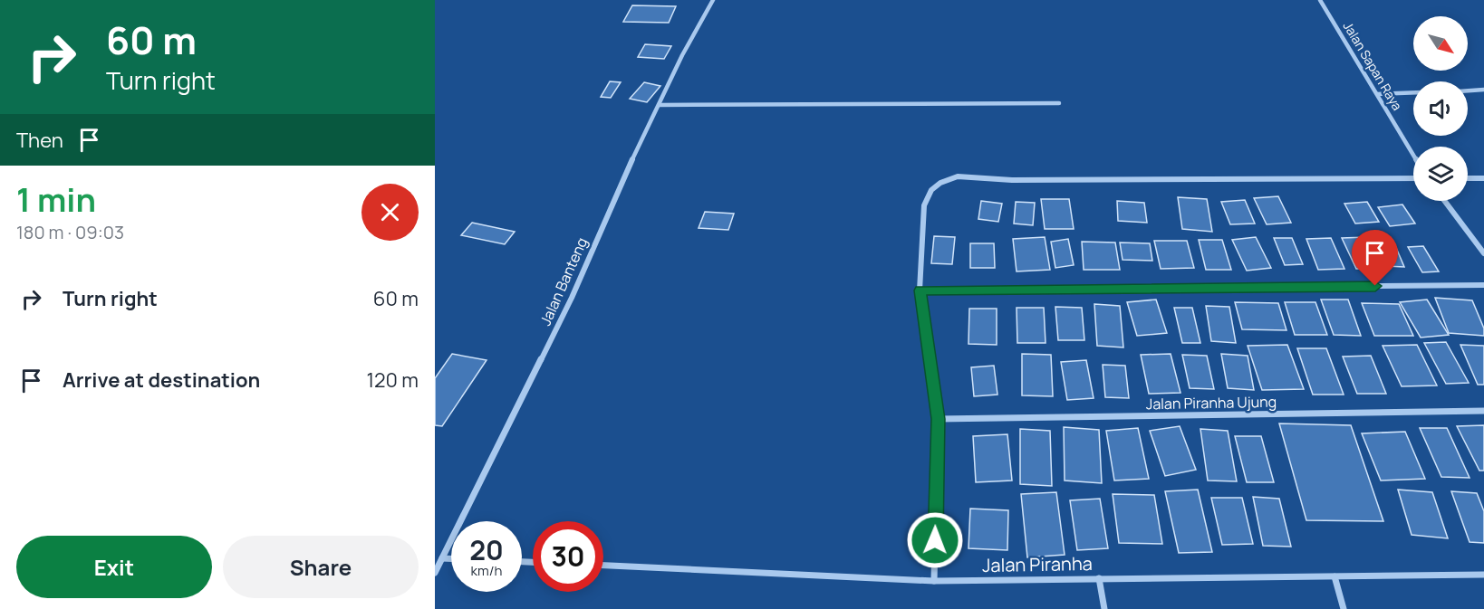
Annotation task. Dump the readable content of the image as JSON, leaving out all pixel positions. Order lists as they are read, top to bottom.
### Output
{
  "streets": {
    "street": [
      "Jalan Sapan Raya",
      "Jalan Banteng",
      "Jalan Piranha Ujung",
      "Jalan Piranha"
    ]
  },
  "north": "bottom right",
  "page": {
    "turn": ["60 m", "Turn right"],
    "then": "Then",
    "heading": ["1 min", "180 m · 09:03"],
    "list": [
      {
        "name": "Turn right",
        "value": "60 m"
      },
      {
        "name": "Arrive at destination",
        "value": "120 m"
      }
    ],
    "speed": "20 km/h",
    "limit": "30",
    "buttons": ["Exit", "Share"]
  }
}
